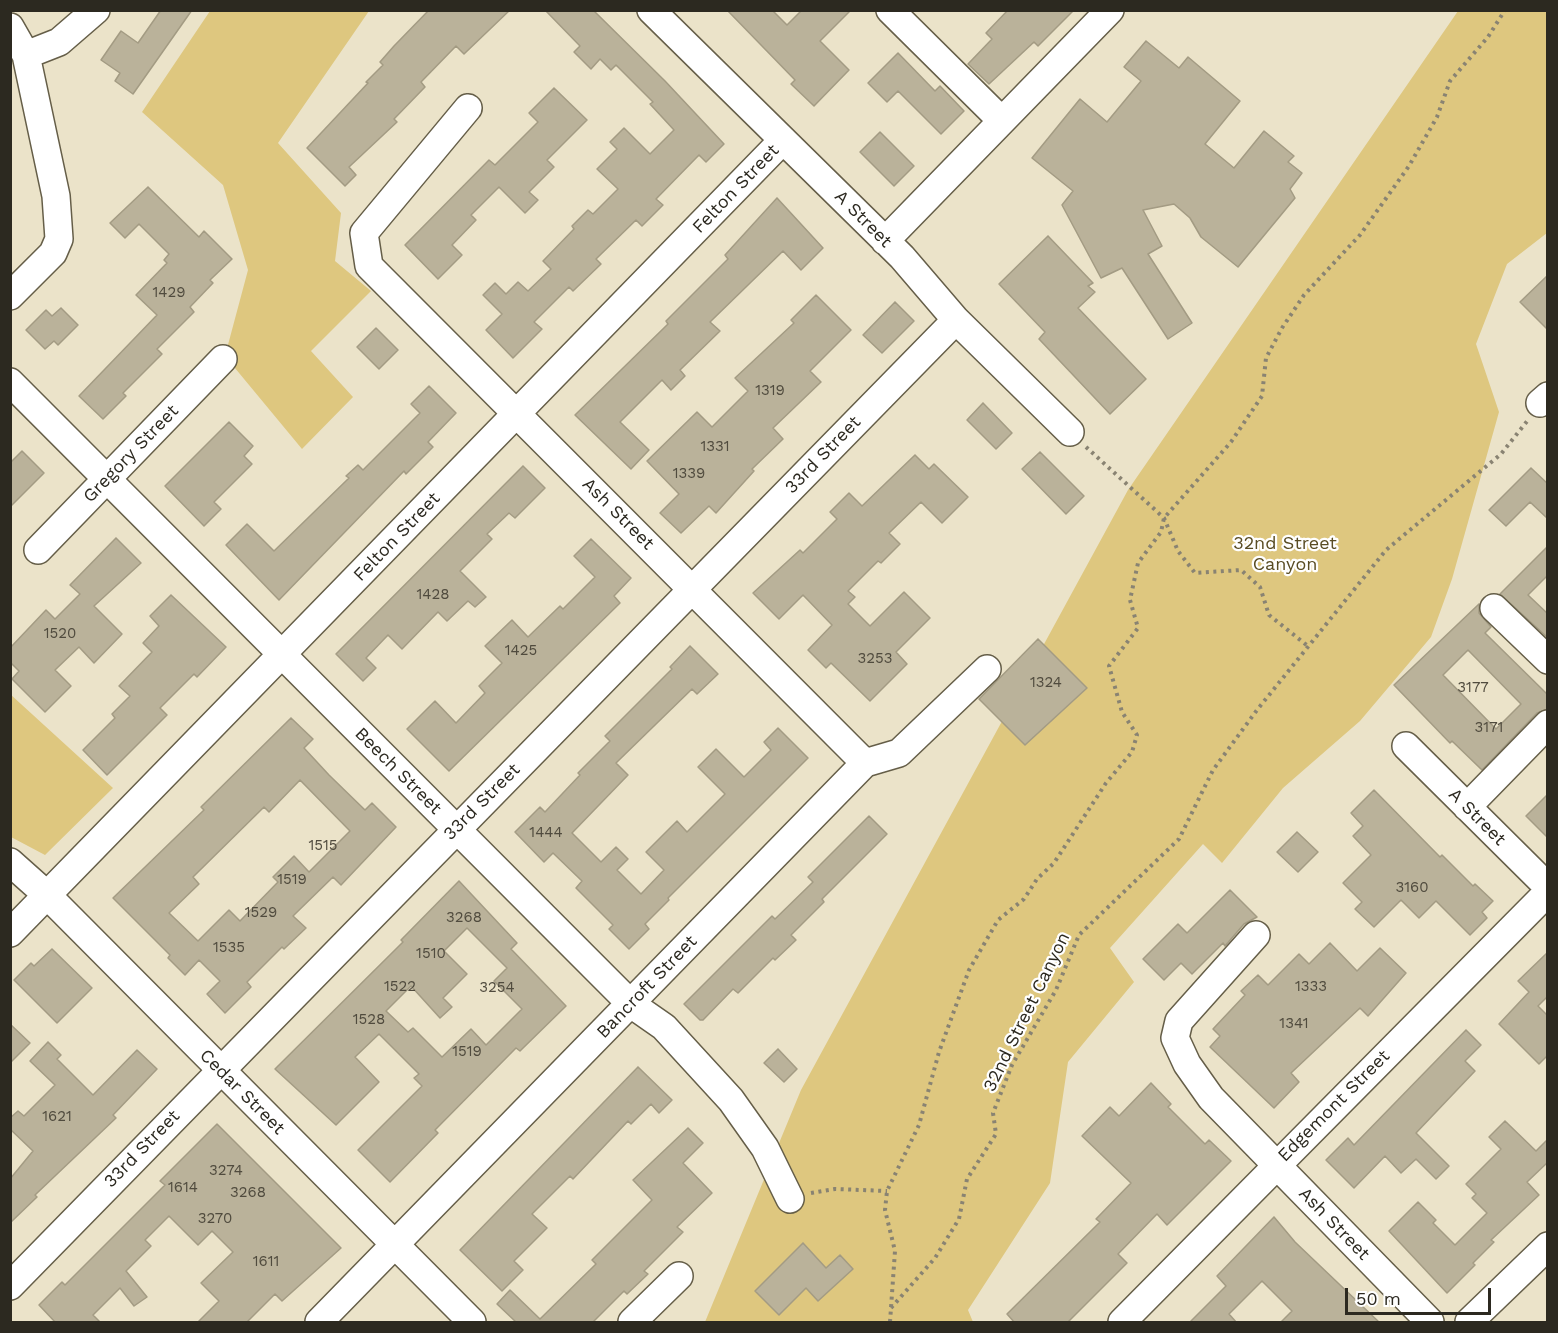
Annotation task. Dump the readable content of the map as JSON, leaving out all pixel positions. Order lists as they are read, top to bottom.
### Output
{
  "streets": {
    "street": [
      "Felton Street",
      "A Street",
      "Gregory Street",
      "33rd Street",
      "Ash Street",
      "Beech Street",
      "Bancroft Street",
      "Cedar Street",
      "Edgemont Street"
    ],
    "path": ["32nd Street Canyon"]
  },
  "crossings": [
    ["Felton Street", "A Street"],
    ["Felton Street", "Ash Street"],
    ["Felton Street", "Beech Street"],
    ["Felton Street", "Cedar Street"],
    ["A Street", "33rd Street"],
    ["Gregory Street", "Beech Street"],
    ["33rd Street", "Ash Street"],
    ["33rd Street", "Beech Street"],
    ["33rd Street", "Cedar Street"],
    ["Ash Street", "Bancroft Street"],
    ["Ash Street", "Edgemont Street"],
    ["Beech Street", "Bancroft Street"],
    ["Bancroft Street", "Cedar Street"]
  ],
  "parks": ["32nd Street Canyon"],
  "house_numbers": [
    "1429",
    "1319",
    "1331",
    "1339",
    "1428",
    "1520",
    "1425",
    "3253",
    "1324",
    "3177",
    "3171",
    "1444",
    "1515",
    "1519",
    "3160",
    "1529",
    "3268",
    "1535",
    "1510",
    "1522",
    "1333",
    "3254",
    "1528",
    "1341",
    "1519",
    "1621",
    "3274",
    "1614",
    "3268",
    "3270",
    "1611"
  ],
  "scale_bar": "50 m"
}
